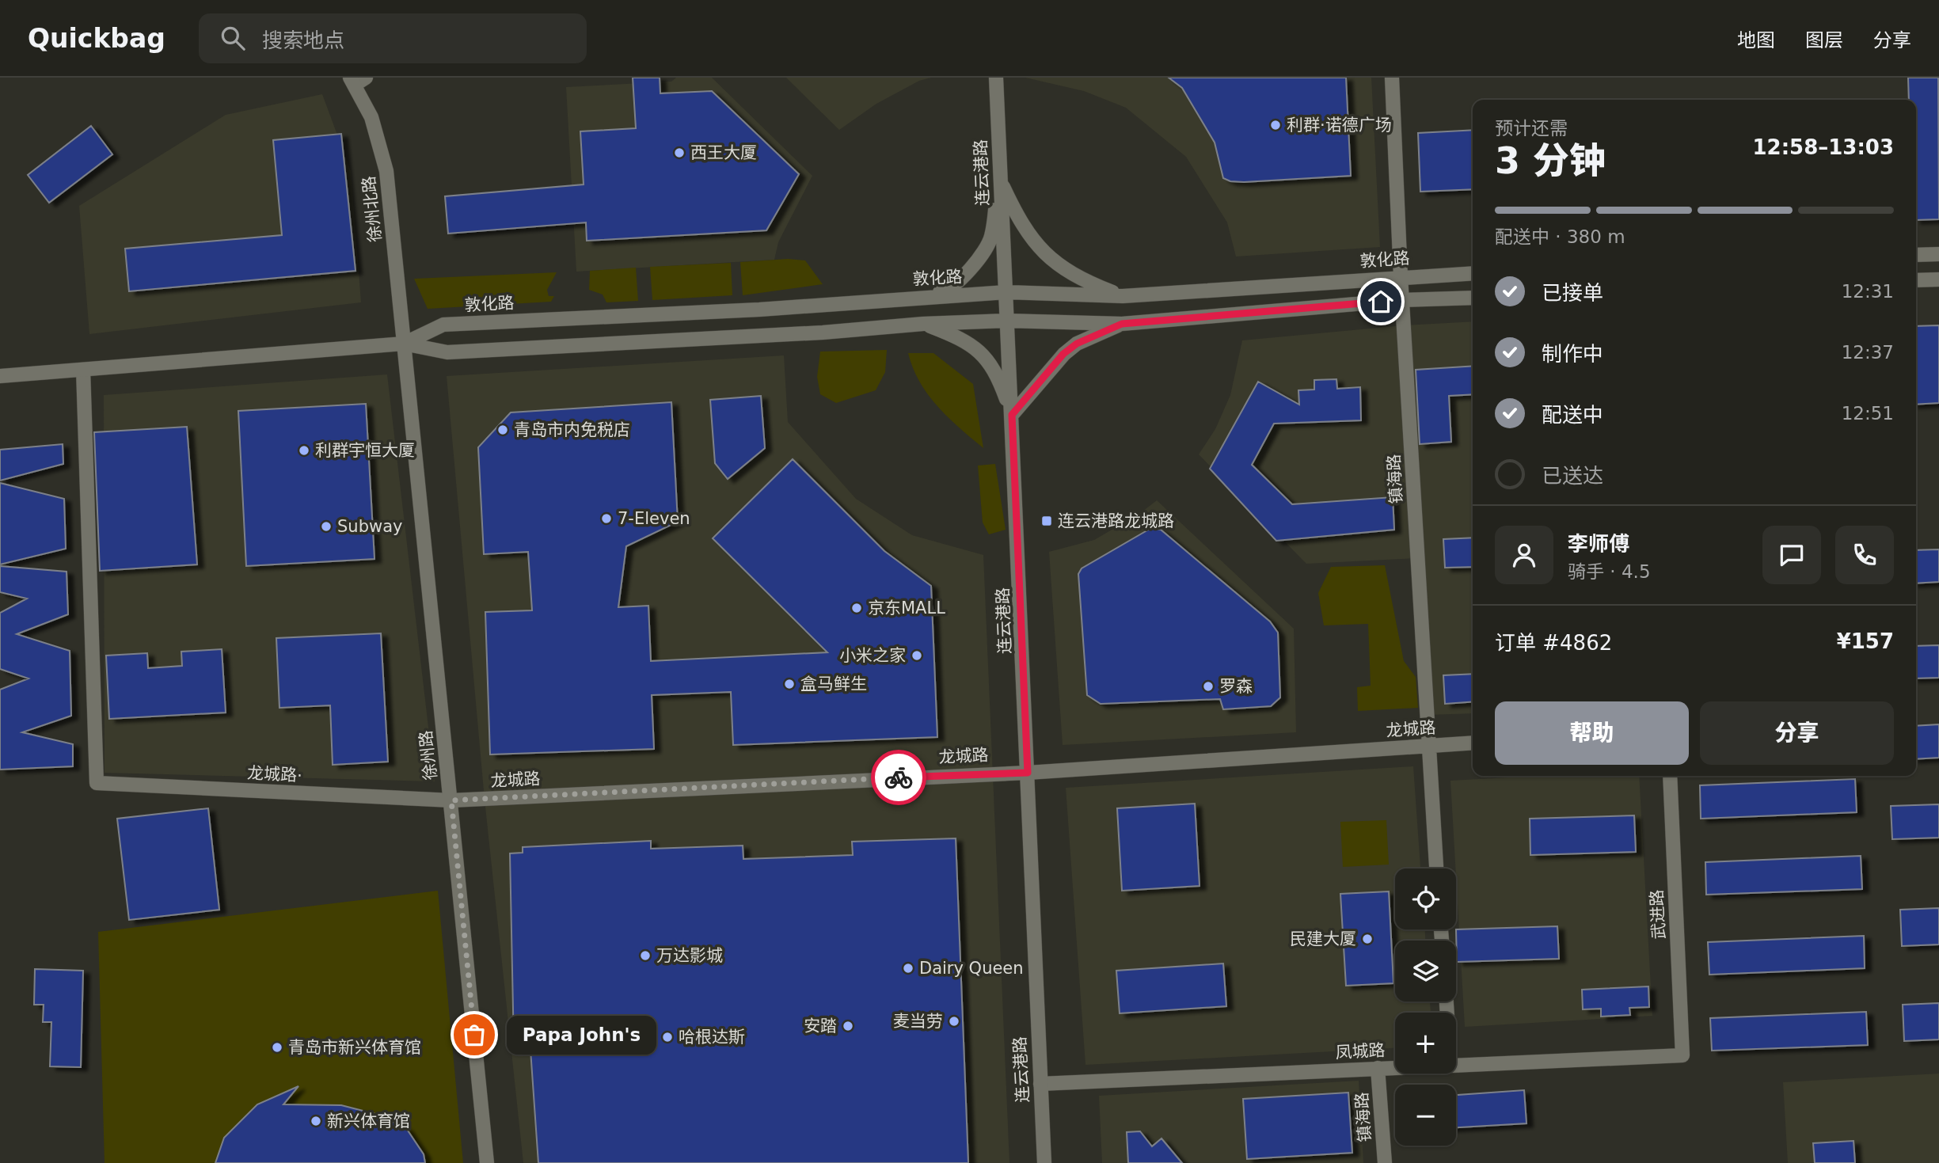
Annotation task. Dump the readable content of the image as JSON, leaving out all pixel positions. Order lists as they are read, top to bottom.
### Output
{
  "streets": {
    "street": [
      "连云港路",
      "徐州北路",
      "敦化路",
      "镇海路",
      "龙城路",
      "徐州路",
      "龙城路·",
      "武进路",
      "凤城路"
    ]
  },
  "crossings": [
    ["连云港路", "敦化路"],
    ["连云港路", "龙城路"],
    ["连云港路", "凤城路"],
    ["徐州北路", "敦化路"],
    ["徐州北路", "徐州路"],
    ["敦化路", "镇海路"],
    ["敦化路", "徐州路"],
    ["敦化路", "龙城路·"],
    ["镇海路", "龙城路"],
    ["镇海路", "凤城路"],
    ["龙城路", "徐州路"],
    ["龙城路", "龙城路·"],
    ["徐州路", "龙城路·"],
    ["武进路", "凤城路"]
  ],
  "places": {
    "other": [
      "利群·诺德广场",
      "西王大厦",
      "青岛市内免税店",
      "利群宇恒大厦",
      "7-Eleven",
      "Subway",
      "京东MALL",
      "小米之家",
      "盒马鲜生",
      "罗森",
      "民建大厦",
      "万达影城",
      "Dairy Queen",
      "麦当劳",
      "安踏",
      "Papa John's",
      "哈根达斯",
      "青岛市新兴体育馆",
      "新兴体育馆"
    ],
    "transit": ["连云港路龙城路"]
  },
  "page": {
    "header": "Quickbag",
    "search": "搜索地点",
    "nav": ["地图", "图层", "分享"],
    "heading": ["3 分钟", "预计还需", "12:58–13:03"],
    "panel": [
      "李师傅",
      "骑手 · 4.5",
      "订单 #4862",
      "¥157"
    ],
    "bar": "配送中 · 380 m",
    "list": [
      ["已接单", "12:31"],
      ["制作中", "12:37"],
      ["配送中", "12:51"],
      "已送达"
    ],
    "buttons": ["帮助", "分享"],
    "map_buttons": ["+", "−"],
    "bubble": "Papa John's"
  }
}
